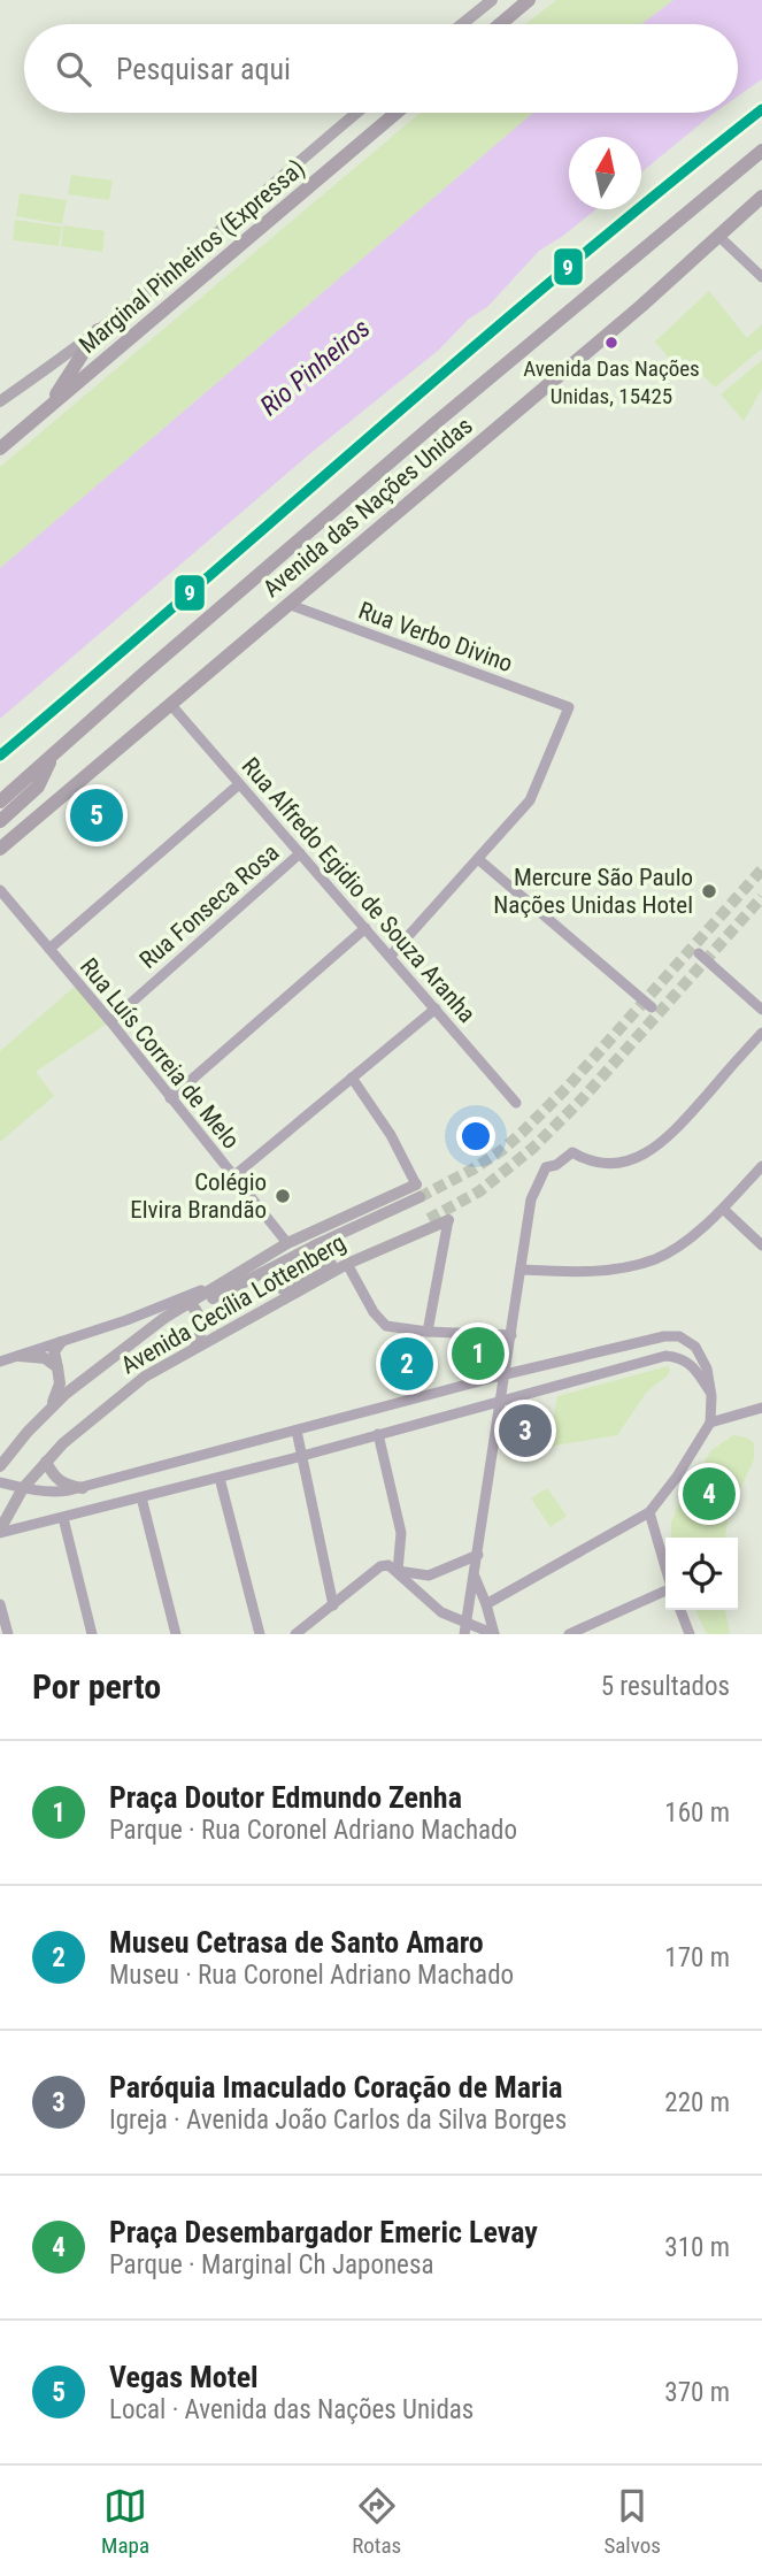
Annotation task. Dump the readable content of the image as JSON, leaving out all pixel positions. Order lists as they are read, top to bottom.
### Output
{
  "streets": {
    "highway": ["Marginal Pinheiros (Expressa)", "Avenida das Nações Unidas"],
    "main road": ["Avenida Cecília Lottenberg"],
    "street": [
      "Rua Verbo Divino",
      "Rua Alfredo Egidio de Souza Aranha",
      "Rua Fonseca Rosa",
      "Rua Luís Correia de Melo"
    ]
  },
  "crossings": [
    ["Avenida das Nações Unidas", "Rua Verbo Divino"],
    ["Avenida das Nações Unidas", "Rua Alfredo Egidio de Souza Aranha"],
    ["Rua Alfredo Egidio de Souza Aranha", "Rua Fonseca Rosa"],
    ["Rua Fonseca Rosa", "Rua Luís Correia de Melo"],
    ["Rua Luís Correia de Melo", "Avenida Cecília Lottenberg"]
  ],
  "water": ["Rio Pinheiros"],
  "places": ["Avenida Das Nações Unidas, 15425", "Mercure São Paulo Nações Unidas Hotel", "Colégio Elvira Brandão"],
  "lines": ["transit line 9"],
  "north": "top",
  "page": {
    "search": "Pesquisar aqui",
    "pins": [
      "5",
      "1",
      "2",
      "3",
      "4"
    ],
    "heading": ["Por perto", "5 resultados"],
    "list": [
      {
        "mark": "1",
        "name": "Praça Doutor Edmundo Zenha",
        "note": "Parque · Rua Coronel Adriano Machado",
        "value": "160 m"
      },
      {
        "mark": "2",
        "name": "Museu Cetrasa de Santo Amaro",
        "note": "Museu · Rua Coronel Adriano Machado",
        "value": "170 m"
      },
      {
        "mark": "3",
        "name": "Paróquia Imaculado Coração de Maria",
        "note": "Igreja · Avenida João Carlos da Silva Borges",
        "value": "220 m"
      },
      {
        "mark": "4",
        "name": "Praça Desembargador Emeric Levay",
        "note": "Parque · Marginal Ch Japonesa",
        "value": "310 m"
      },
      {
        "mark": "5",
        "name": "Vegas Motel",
        "note": "Local · Avenida das Nações Unidas",
        "value": "370 m"
      }
    ],
    "nav": ["Mapa", "Rotas", "Salvos"]
  }
}
